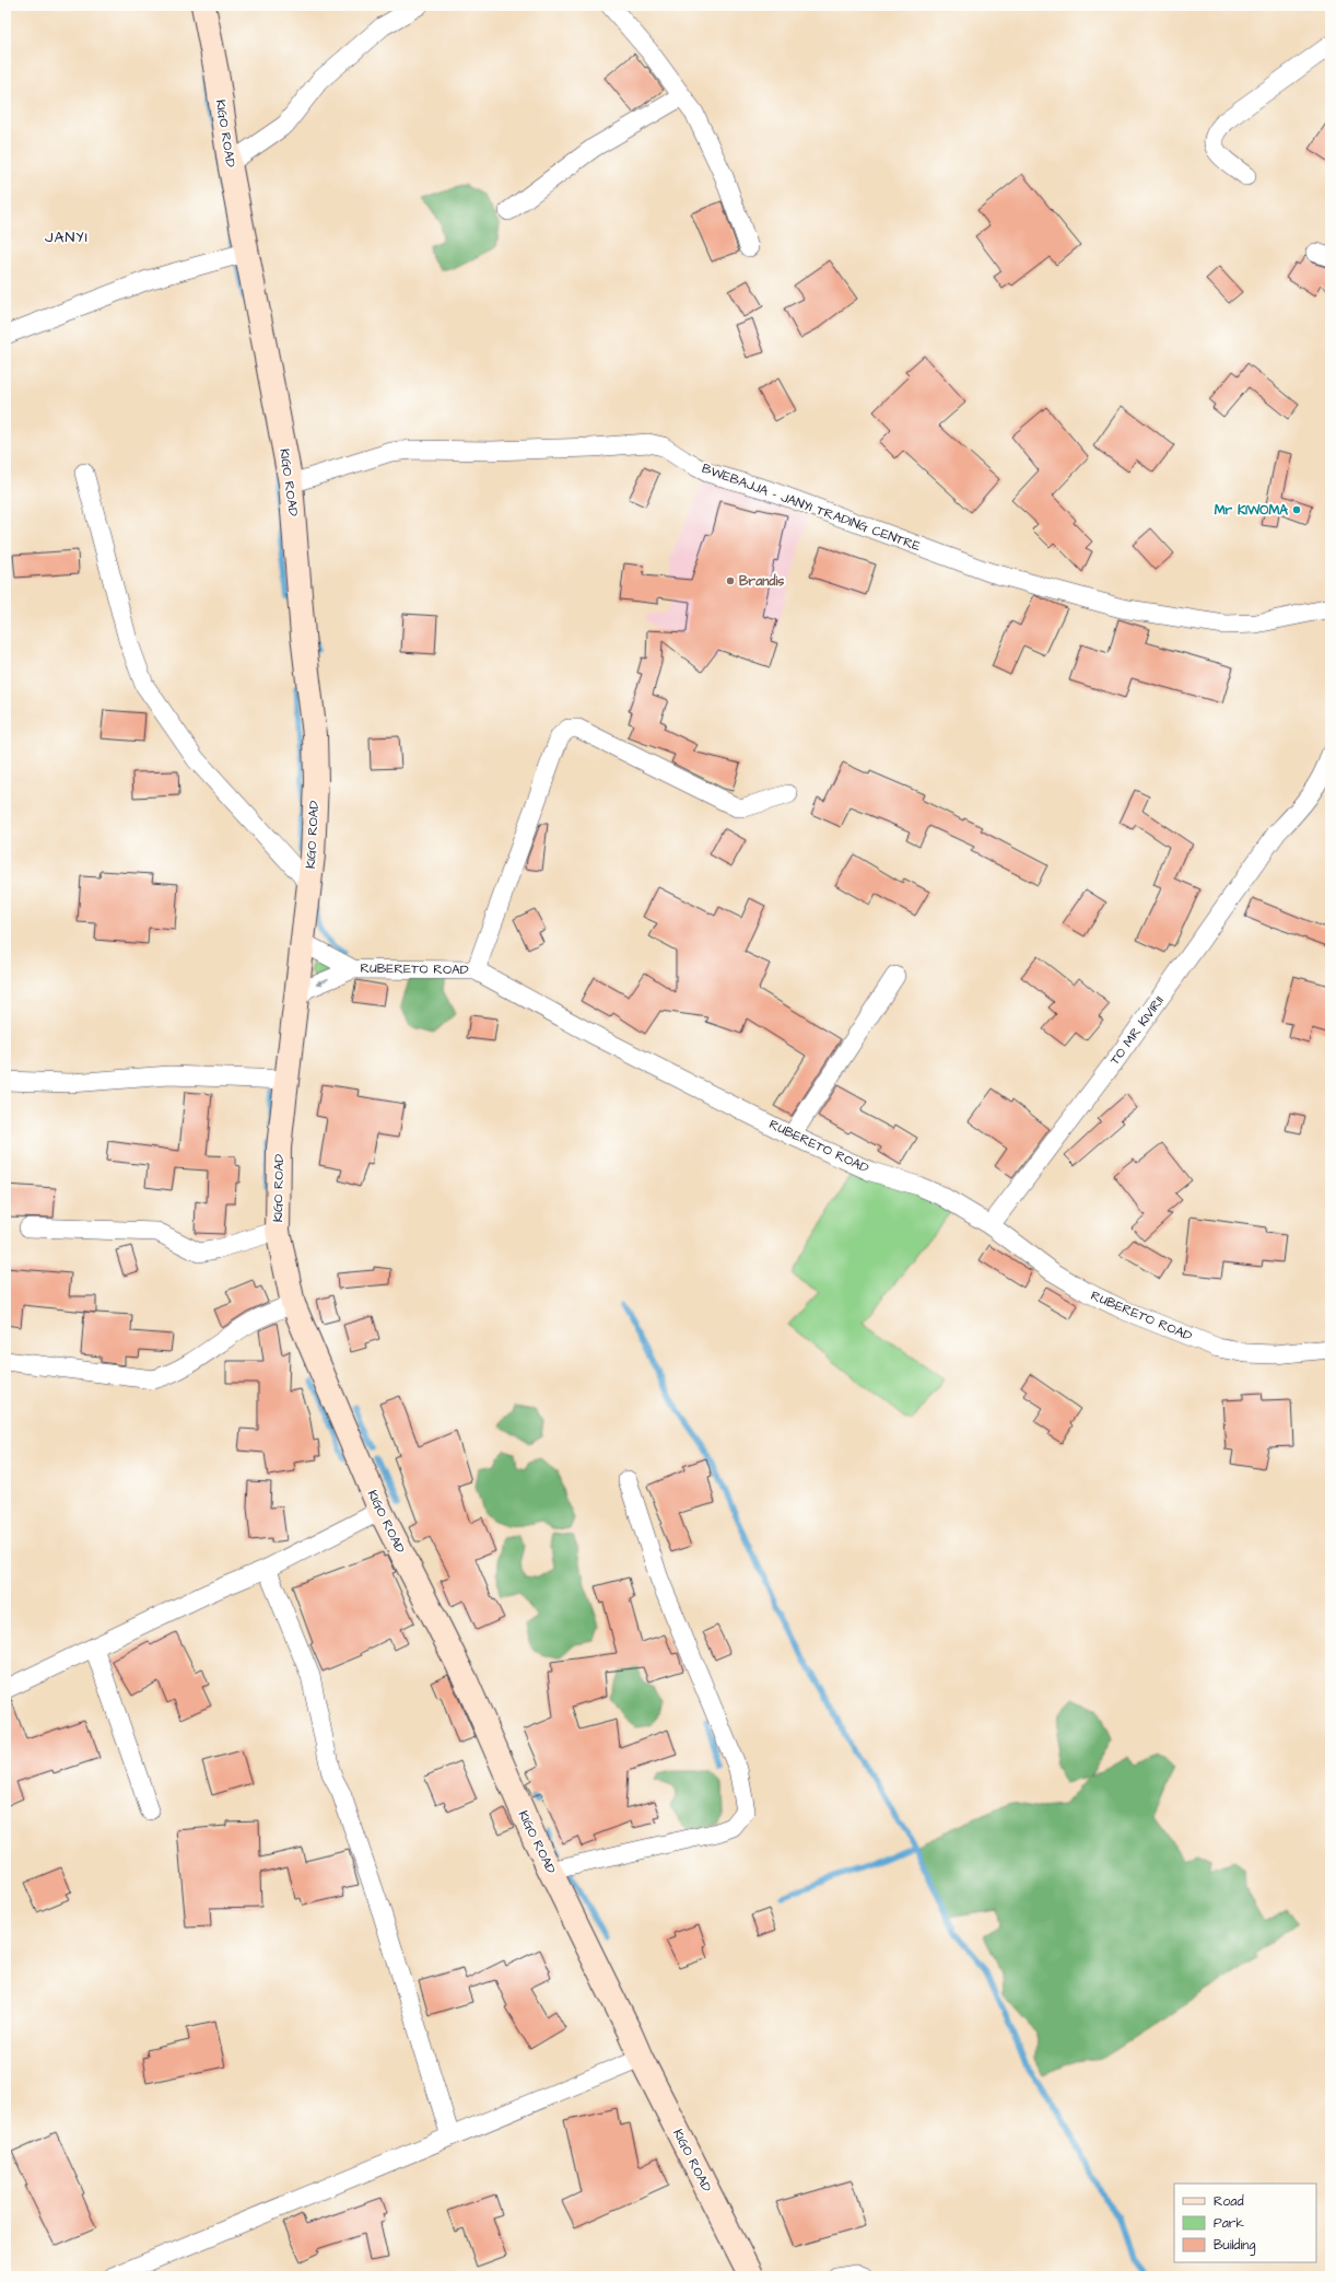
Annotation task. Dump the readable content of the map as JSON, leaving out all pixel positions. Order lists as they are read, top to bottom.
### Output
{
  "streets": {
    "street": [
      "KIGO ROAD",
      "BWEBAJJA - JANYI TRADING CENTRE",
      "RUBERETO ROAD",
      "TO MR KIVIRII"
    ]
  },
  "crossings": [
    ["KIGO ROAD", "BWEBAJJA - JANYI TRADING CENTRE"],
    ["KIGO ROAD", "RUBERETO ROAD"],
    ["RUBERETO ROAD", "TO MR KIVIRII"]
  ],
  "districts": ["JANYI"],
  "places": ["Mr KIWOMA", "Brandis"],
  "legend": ["Road", "Park", "Building"]
}
